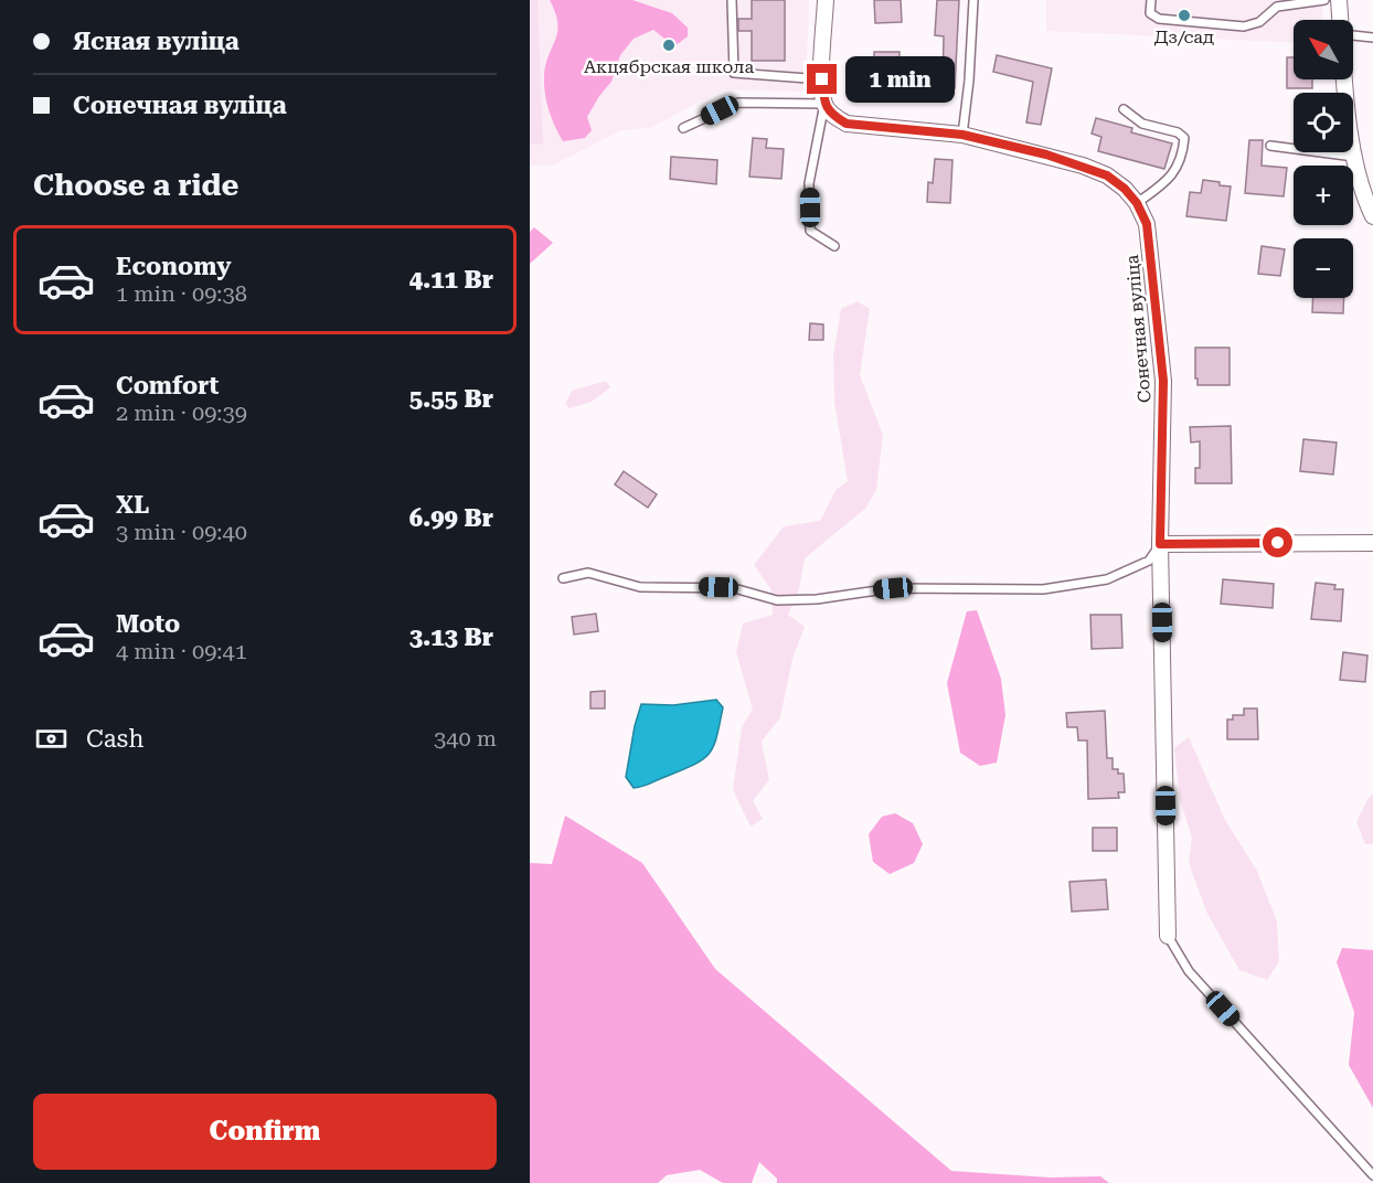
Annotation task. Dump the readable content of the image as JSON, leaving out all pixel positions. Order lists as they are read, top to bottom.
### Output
{
  "streets": {
    "street": ["Сонечная вуліца"]
  },
  "places": ["Дз/сад", "Акцябрская школа"],
  "north": "top left",
  "page": {
    "banner": ["Ясная вуліца", "Сонечная вуліца"],
    "map_buttons": ["+", "−"],
    "bubble": "1 min",
    "heading": "Choose a ride",
    "list": [
      {
        "name": "Economy",
        "note": "1 min · 09:38",
        "value": "4.11 Br"
      },
      {
        "name": "Comfort",
        "note": "2 min · 09:39",
        "value": "5.55 Br"
      },
      {
        "name": "XL",
        "note": "3 min · 09:40",
        "value": "6.99 Br"
      },
      {
        "name": "Moto",
        "note": "4 min · 09:41",
        "value": "3.13 Br"
      }
    ],
    "pay": ["Cash", "340 m"],
    "buttons": "Confirm"
  }
}
